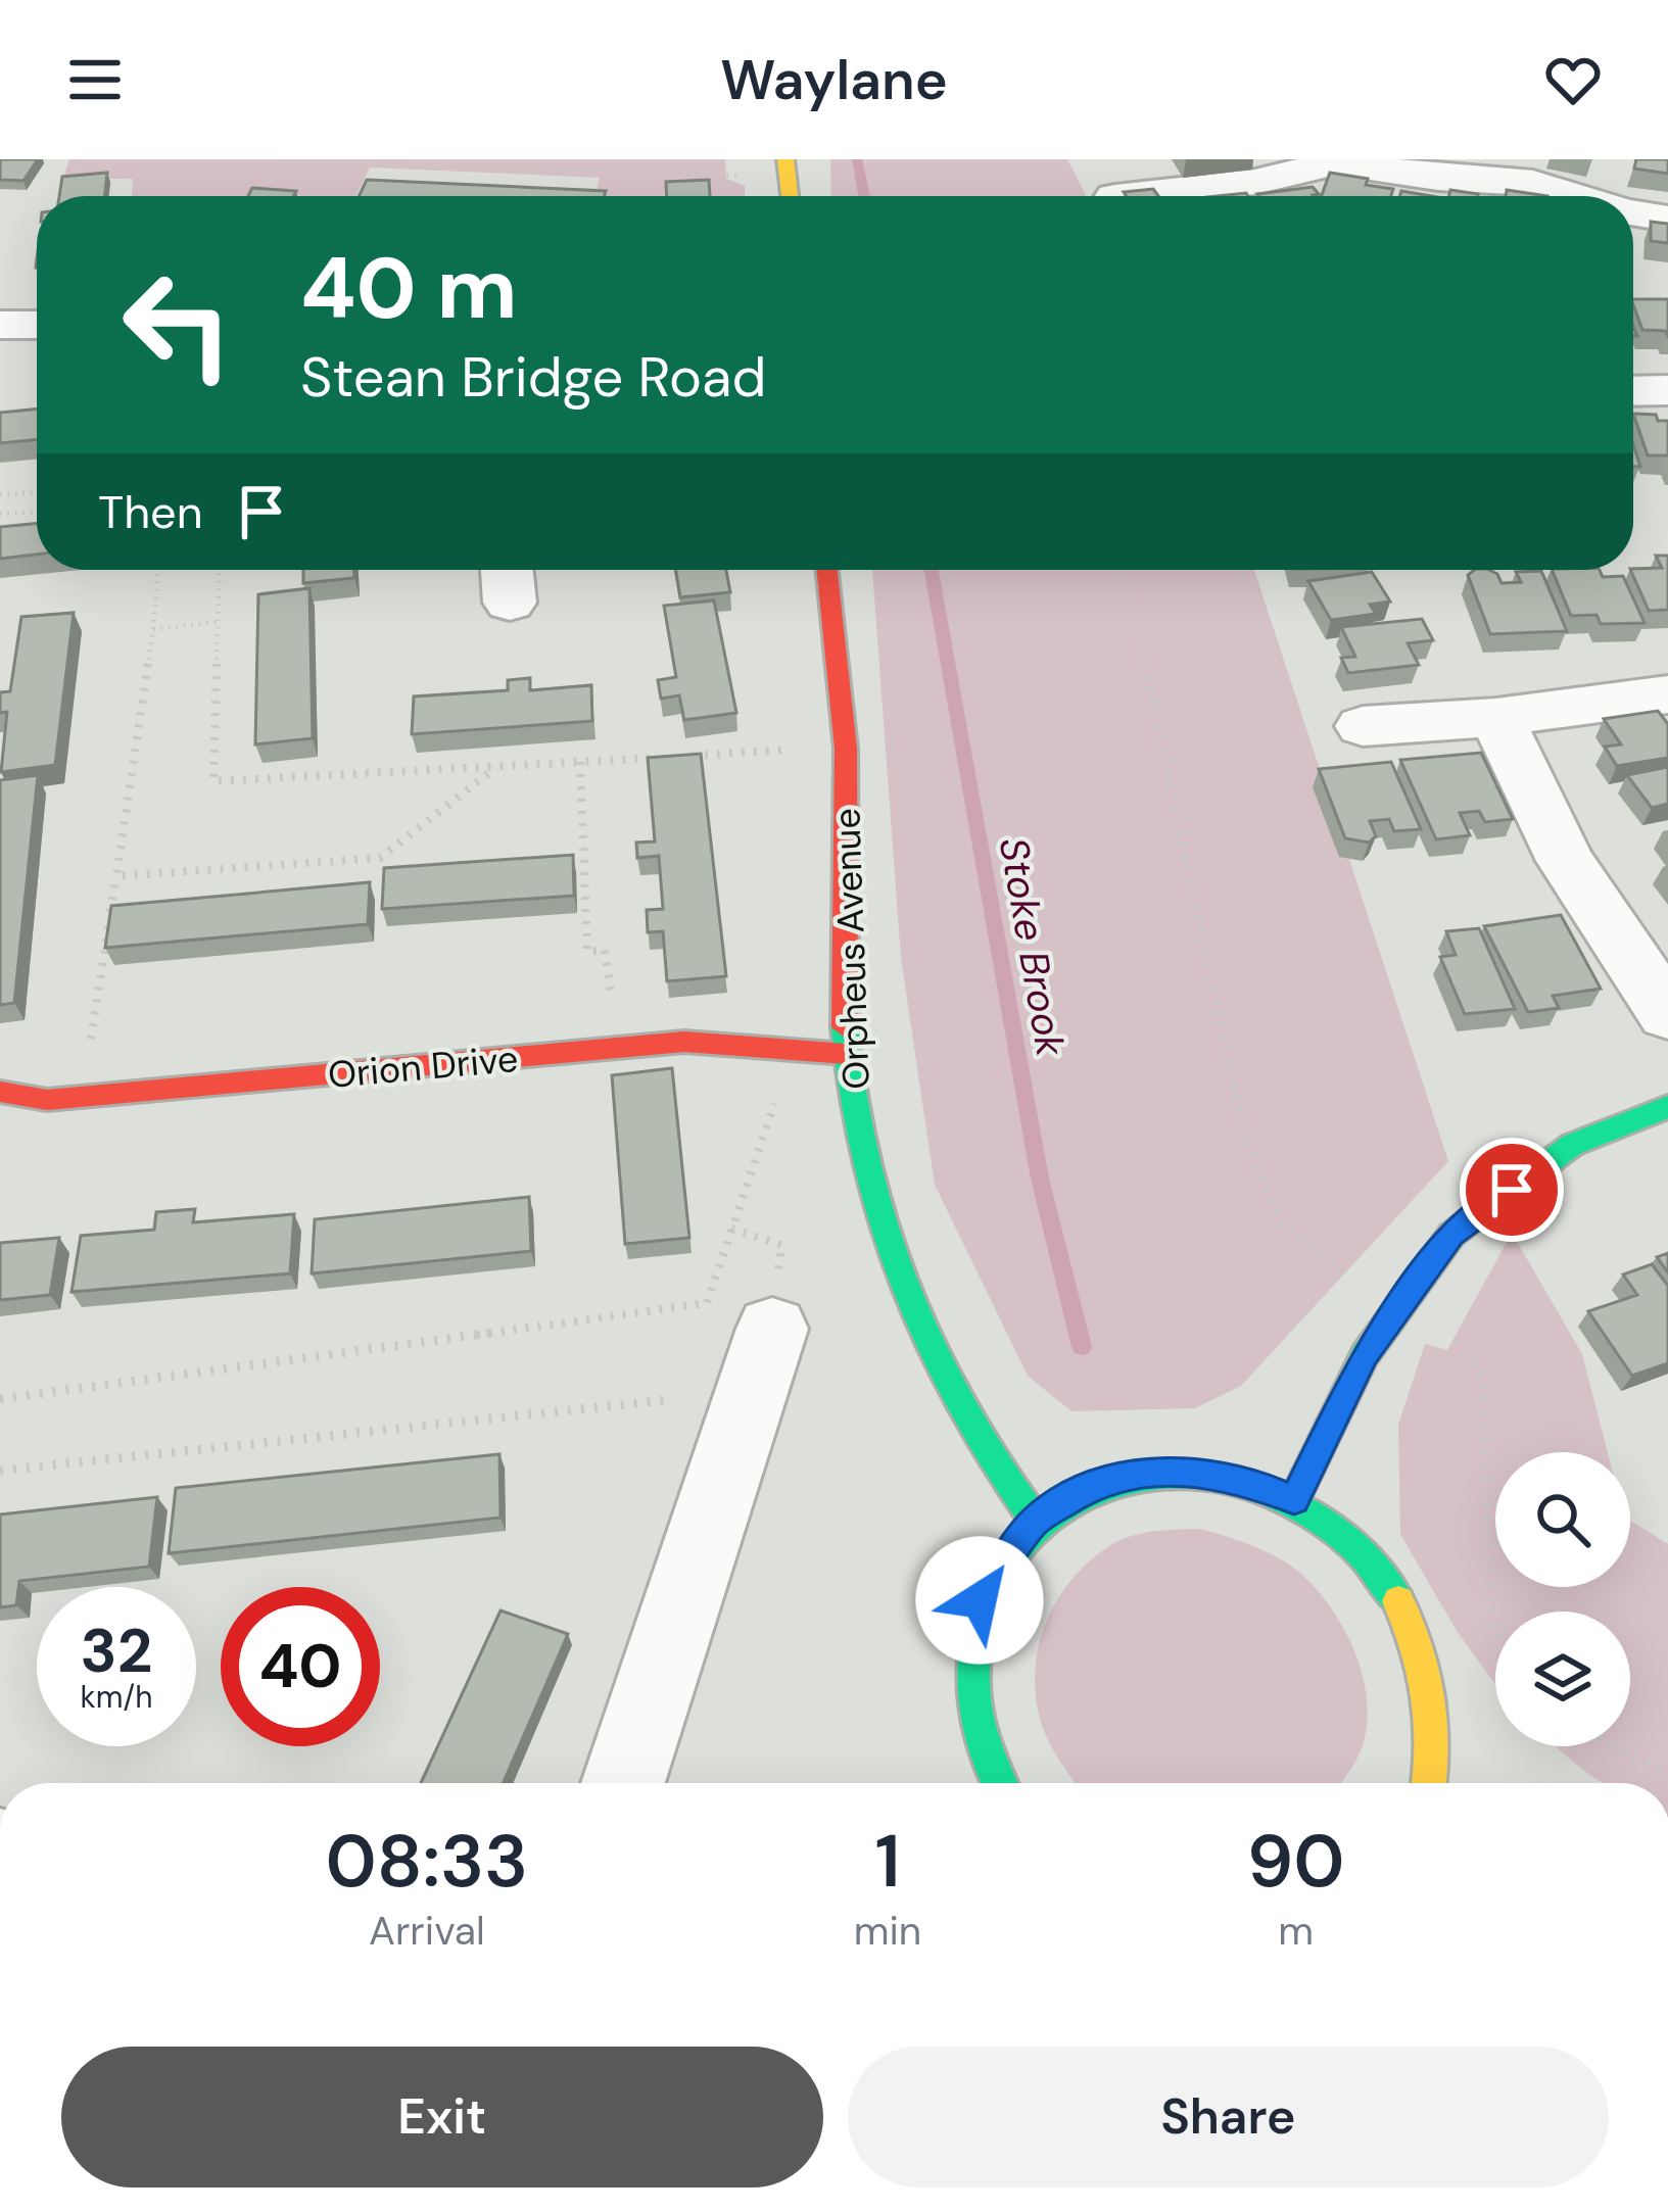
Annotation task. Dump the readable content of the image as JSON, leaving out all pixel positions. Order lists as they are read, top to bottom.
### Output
{
  "streets": {
    "street": ["Orpheus Avenue", "Orion Drive"]
  },
  "crossings": [
    ["Orpheus Avenue", "Orion Drive"]
  ],
  "water": ["Stoke Brook"],
  "page": {
    "header": "Waylane",
    "turn": ["40 m", "Stean Bridge Road"],
    "then": "Then",
    "speed": "32 km/h",
    "limit": "40",
    "eta": [
      "08:33",
      "Arrival",
      "1",
      "min",
      "90",
      "m"
    ],
    "buttons": ["Exit", "Share"]
  }
}
